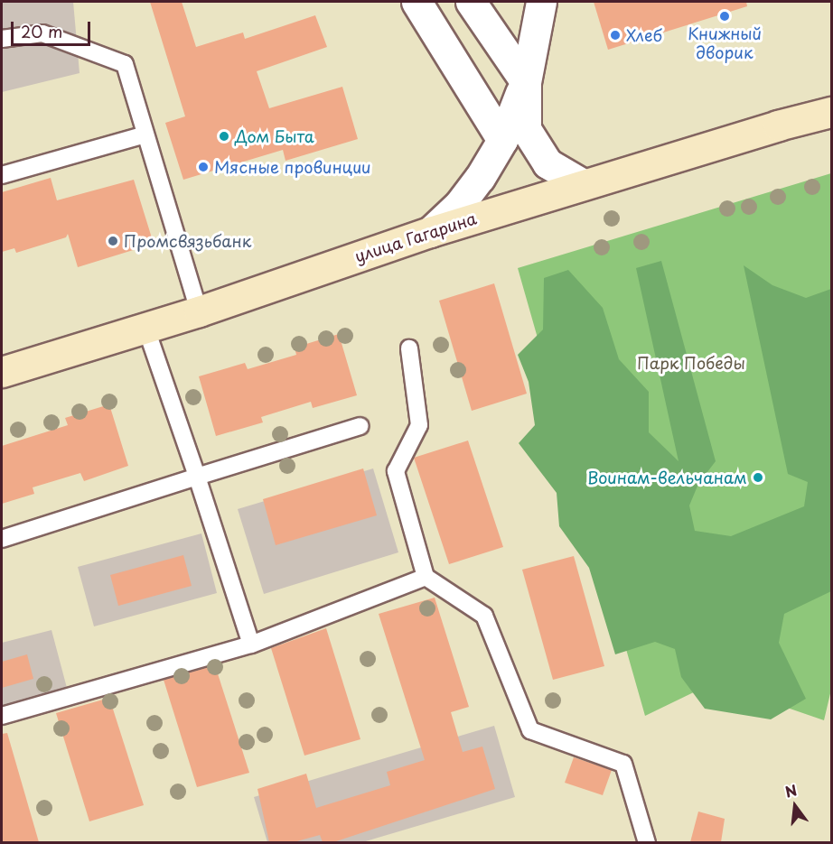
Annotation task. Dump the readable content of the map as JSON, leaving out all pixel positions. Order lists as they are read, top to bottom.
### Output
{
  "streets": {
    "main road": ["улица Гагарина"]
  },
  "parks": ["Парк Победы"],
  "places": [
    "Книжный дворик",
    "Хлеб",
    "Дом Быта",
    "Мясные провинции",
    "Промсвязьбанк",
    "Воинам-вельчанам"
  ],
  "scale_bar": "20 m",
  "north": "top"
}
